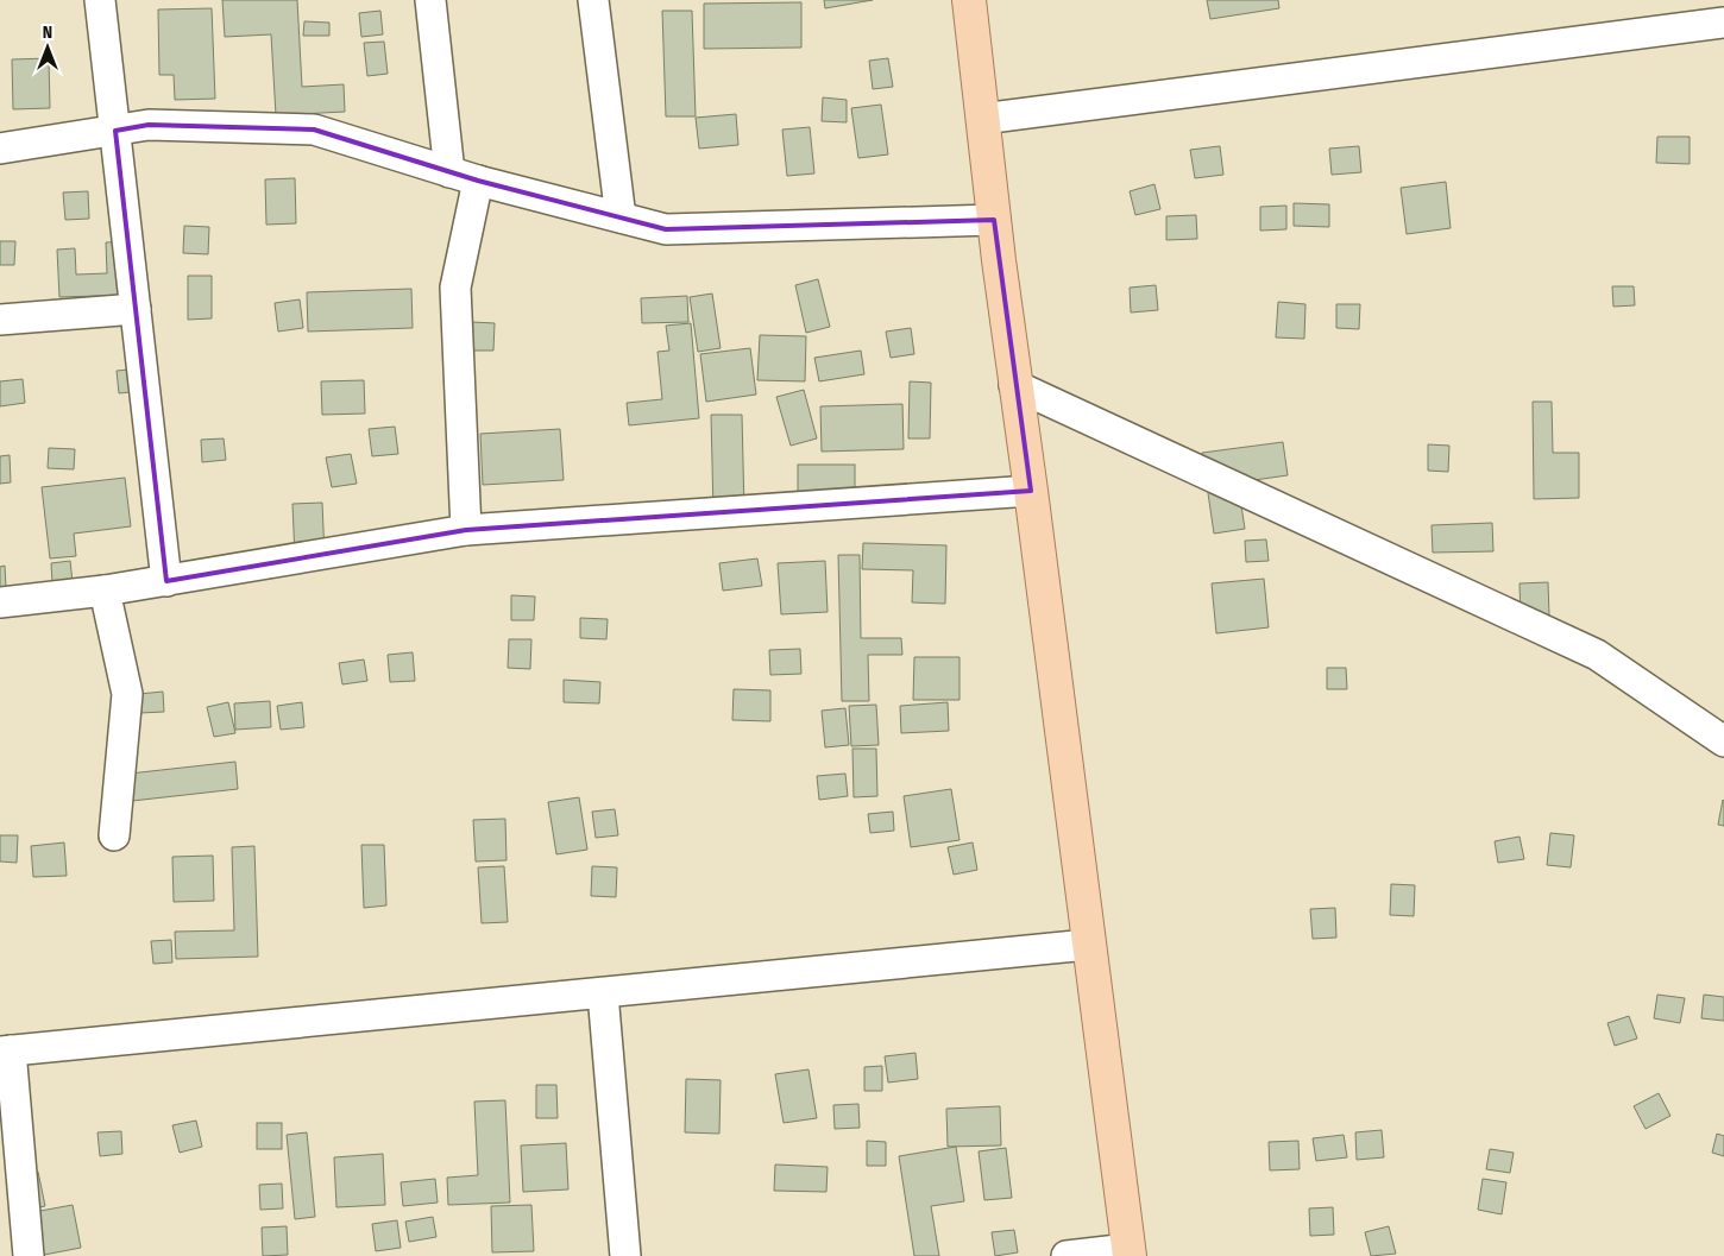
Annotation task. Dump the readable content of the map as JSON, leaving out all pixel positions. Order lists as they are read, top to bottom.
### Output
{
  "north": "top"
}
